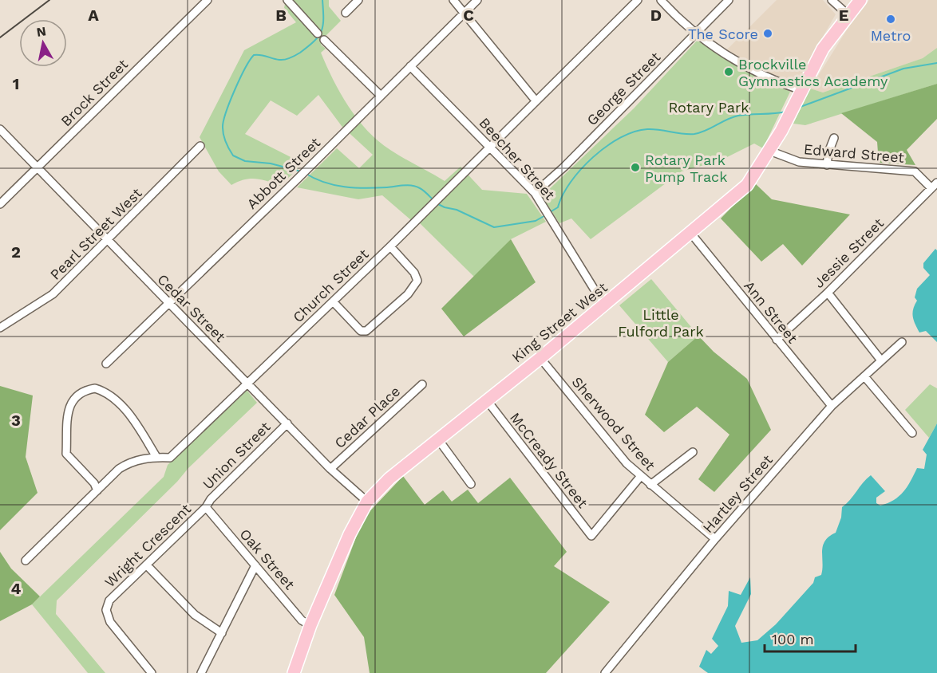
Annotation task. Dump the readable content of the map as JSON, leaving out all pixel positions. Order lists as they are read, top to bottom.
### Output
{
  "streets": {
    "main road": ["King Street West"],
    "street": [
      "George Street",
      "Brock Street",
      "Edward Street",
      "Beecher Street",
      "Abbott Street",
      "Pearl Street West",
      "Jessie Street",
      "Church Street",
      "Cedar Street",
      "Ann Street",
      "Cedar Place",
      "Sherwood Street",
      "Union Street",
      "McCready Street",
      "Hartley Street",
      "Wright Crescent",
      "Oak Street"
    ]
  },
  "crossings": [
    ["George Street", "Beecher Street"],
    ["Brock Street", "Cedar Street"],
    ["Edward Street", "Jessie Street"],
    ["Edward Street", "King Street West"],
    ["Beecher Street", "Abbott Street"],
    ["Beecher Street", "Church Street"],
    ["Beecher Street", "King Street West"],
    ["Abbott Street", "Cedar Street"],
    ["Pearl Street West", "Cedar Street"],
    ["Jessie Street", "Ann Street"],
    ["Church Street", "Cedar Street"],
    ["Cedar Street", "King Street West"],
    ["Cedar Street", "Cedar Place"],
    ["Cedar Street", "Union Street"],
    ["Ann Street", "King Street West"],
    ["Ann Street", "Hartley Street"],
    ["King Street West", "Sherwood Street"],
    ["King Street West", "McCready Street"],
    ["King Street West", "Oak Street"],
    ["Sherwood Street", "McCready Street"],
    ["Sherwood Street", "Hartley Street"],
    ["Union Street", "Wright Crescent"],
    ["Union Street", "Oak Street"],
    ["Wright Crescent", "Oak Street"]
  ],
  "parks": ["Rotary Park", "Little Fulford Park"],
  "places": [
    "Metro",
    "The Score",
    "Brockville Gymnastics Academy",
    "Rotary Park Pump Track"
  ],
  "scale_bar": "100 m",
  "north": "top",
  "grid": {
    "columns": [
      "A",
      "B",
      "C",
      "D",
      "E"
    ],
    "rows": [
      "1",
      "2",
      "3",
      "4"
    ]
  }
}
